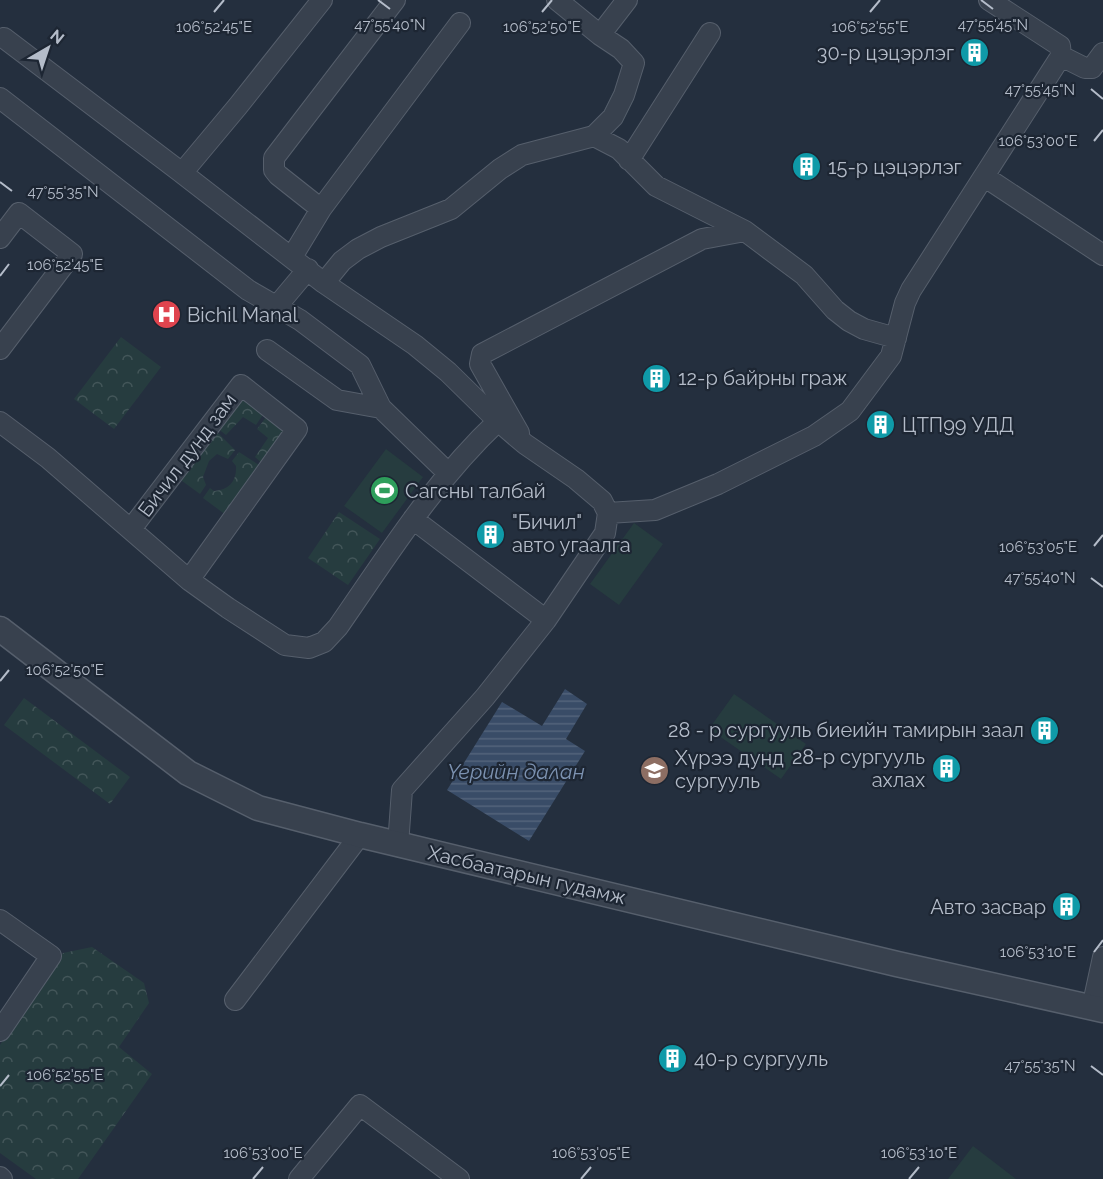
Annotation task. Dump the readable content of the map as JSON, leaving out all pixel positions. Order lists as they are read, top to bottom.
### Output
{
  "streets": {
    "street": ["Бичил дунд зам", "Хасбаатарын гудамж"]
  },
  "water": ["Үерийн далан"],
  "places": {
    "building": [
      "30-р цэцэрлэг",
      "15-р цэцэрлэг",
      "12-р байрны граж",
      "ЦТП99 УДД",
      "\"Бичил\" авто угаалга",
      "28 - р сургууль биеийн тамирын заал",
      "28-р сургууль ахлах",
      "Авто засвар",
      "40-р сургууль"
    ],
    "hospital": ["Bichil Manal"],
    "sports": ["Сагсны талбай"],
    "school or university": ["Хүрээ дунд сургууль"]
  },
  "north": "top right",
  "coordinates": [
    "47°55'40\"N",
    "47°55'45\"N",
    "106°52'55\"E",
    "106°52'45\"E",
    "106°52'50\"E",
    "106°53'00\"E",
    "47°55'35\"N",
    "106°53'05\"E",
    "106°53'10\"E"
  ]
}
